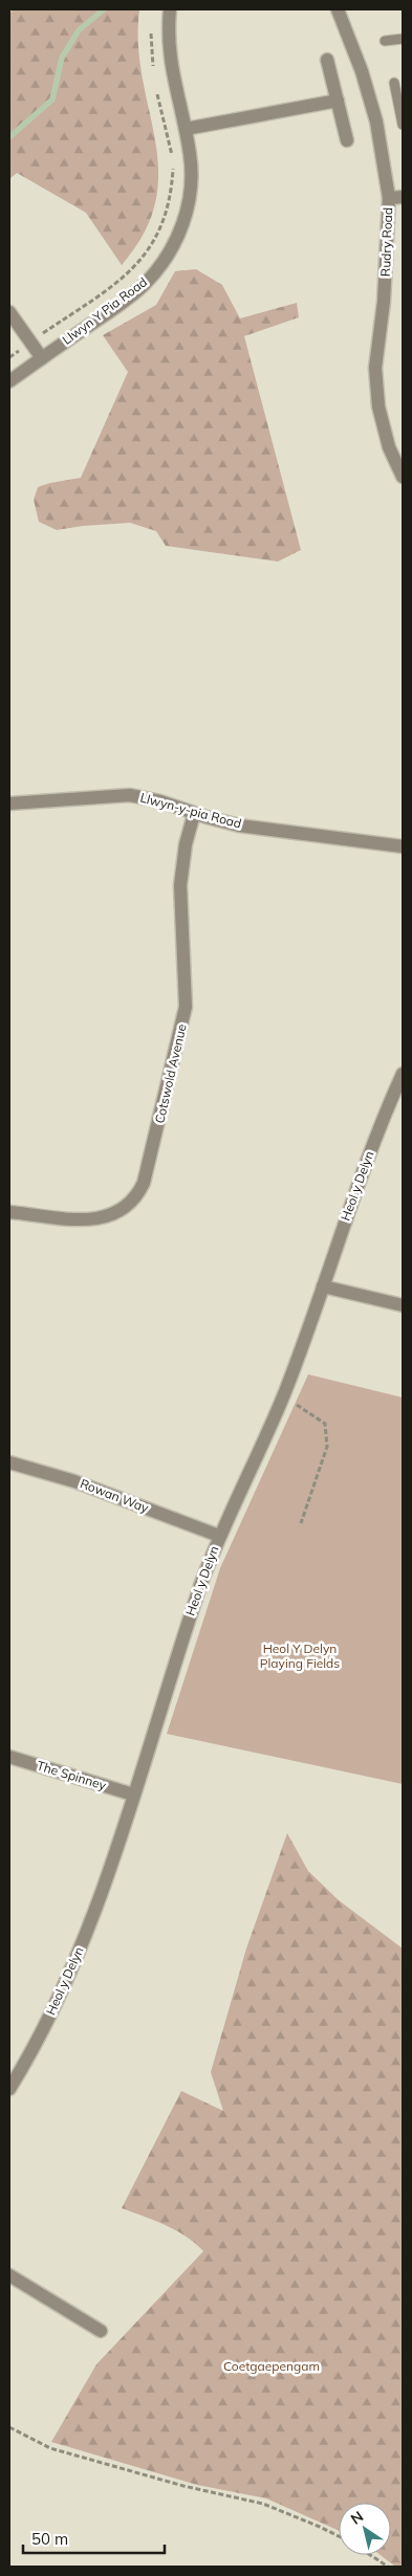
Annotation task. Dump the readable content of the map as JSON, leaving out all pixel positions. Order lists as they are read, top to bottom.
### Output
{
  "streets": {
    "street": [
      "Rudry Road",
      "Llwyn Y Pia Road",
      "Llwyn-y-pia Road",
      "Cotswold Avenue",
      "Heol y Delyn",
      "Rowan Way",
      "The Spinney"
    ]
  },
  "crossings": [
    ["Llwyn-y-pia Road", "Cotswold Avenue"],
    ["Heol y Delyn", "Rowan Way"],
    ["Heol y Delyn", "The Spinney"]
  ],
  "parks": ["Heol Y Delyn Playing Fields", "Coetgaepengam"],
  "scale_bar": "50 m",
  "north": "top left"
}
